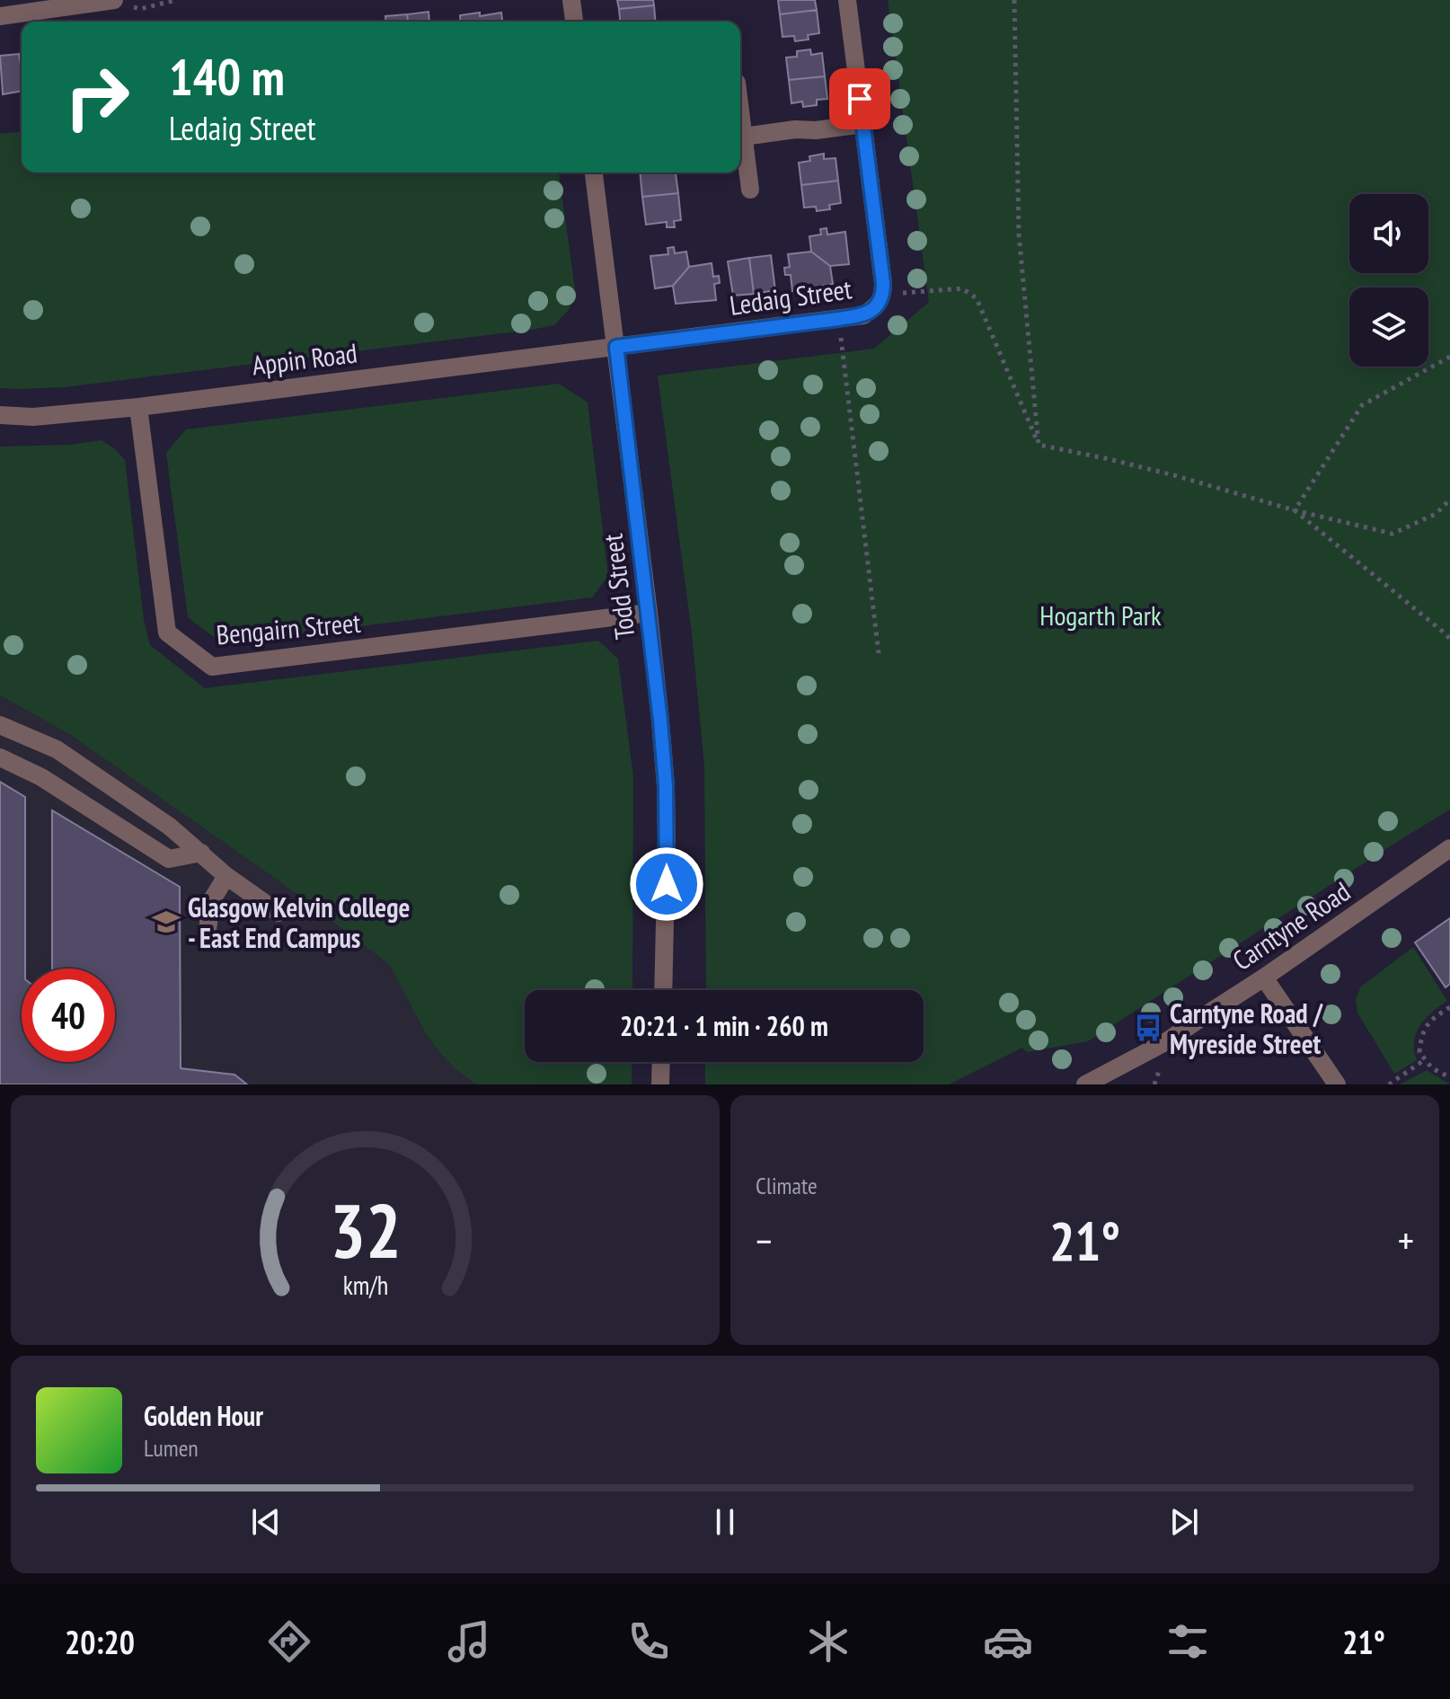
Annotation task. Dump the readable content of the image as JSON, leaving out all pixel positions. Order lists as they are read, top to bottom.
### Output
{
  "streets": {
    "street": [
      "Ledaig Street",
      "Appin Road",
      "Todd Street",
      "Bengairn Street",
      "Carntyne Road"
    ]
  },
  "crossings": [
    ["Ledaig Street", "Appin Road"],
    ["Ledaig Street", "Todd Street"],
    ["Appin Road", "Todd Street"],
    ["Appin Road", "Bengairn Street"],
    ["Todd Street", "Bengairn Street"]
  ],
  "parks": ["Hogarth Park"],
  "places": {
    "school or university": ["Glasgow Kelvin College - East End Campus"],
    "bus stop": ["Carntyne Road / Myreside Street"]
  },
  "page": {
    "turn": ["140 m", "Ledaig Street"],
    "limit": "40",
    "trip": "20:21 · 1 min · 260 m",
    "tile": "Climate",
    "heat": ["−", "21°", "+"],
    "song": ["Golden Hour", "Lumen"],
    "tabs": ["20:20", "21°"],
    "gauge": ["32", "km/h"]
  }
}
